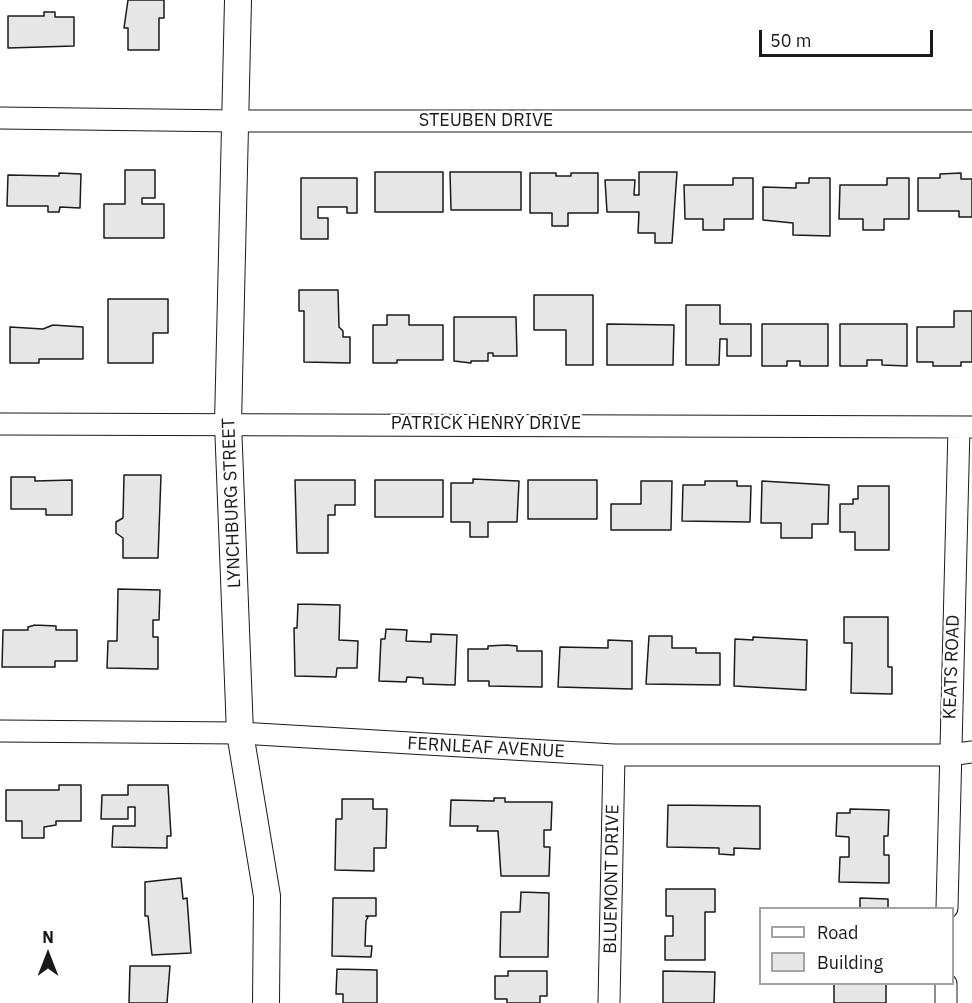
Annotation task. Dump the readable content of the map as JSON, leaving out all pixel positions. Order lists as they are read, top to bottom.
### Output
{
  "streets": {
    "street": [
      "STEUBEN DRIVE",
      "PATRICK HENRY DRIVE",
      "LYNCHBURG STREET",
      "KEATS ROAD",
      "FERNLEAF AVENUE",
      "BLUEMONT DRIVE"
    ]
  },
  "crossings": [
    ["STEUBEN DRIVE", "LYNCHBURG STREET"],
    ["PATRICK HENRY DRIVE", "LYNCHBURG STREET"],
    ["PATRICK HENRY DRIVE", "KEATS ROAD"],
    ["LYNCHBURG STREET", "FERNLEAF AVENUE"],
    ["KEATS ROAD", "FERNLEAF AVENUE"],
    ["FERNLEAF AVENUE", "BLUEMONT DRIVE"]
  ],
  "legend": ["Road", "Building"],
  "scale_bar": "50 m",
  "north": "top"
}
